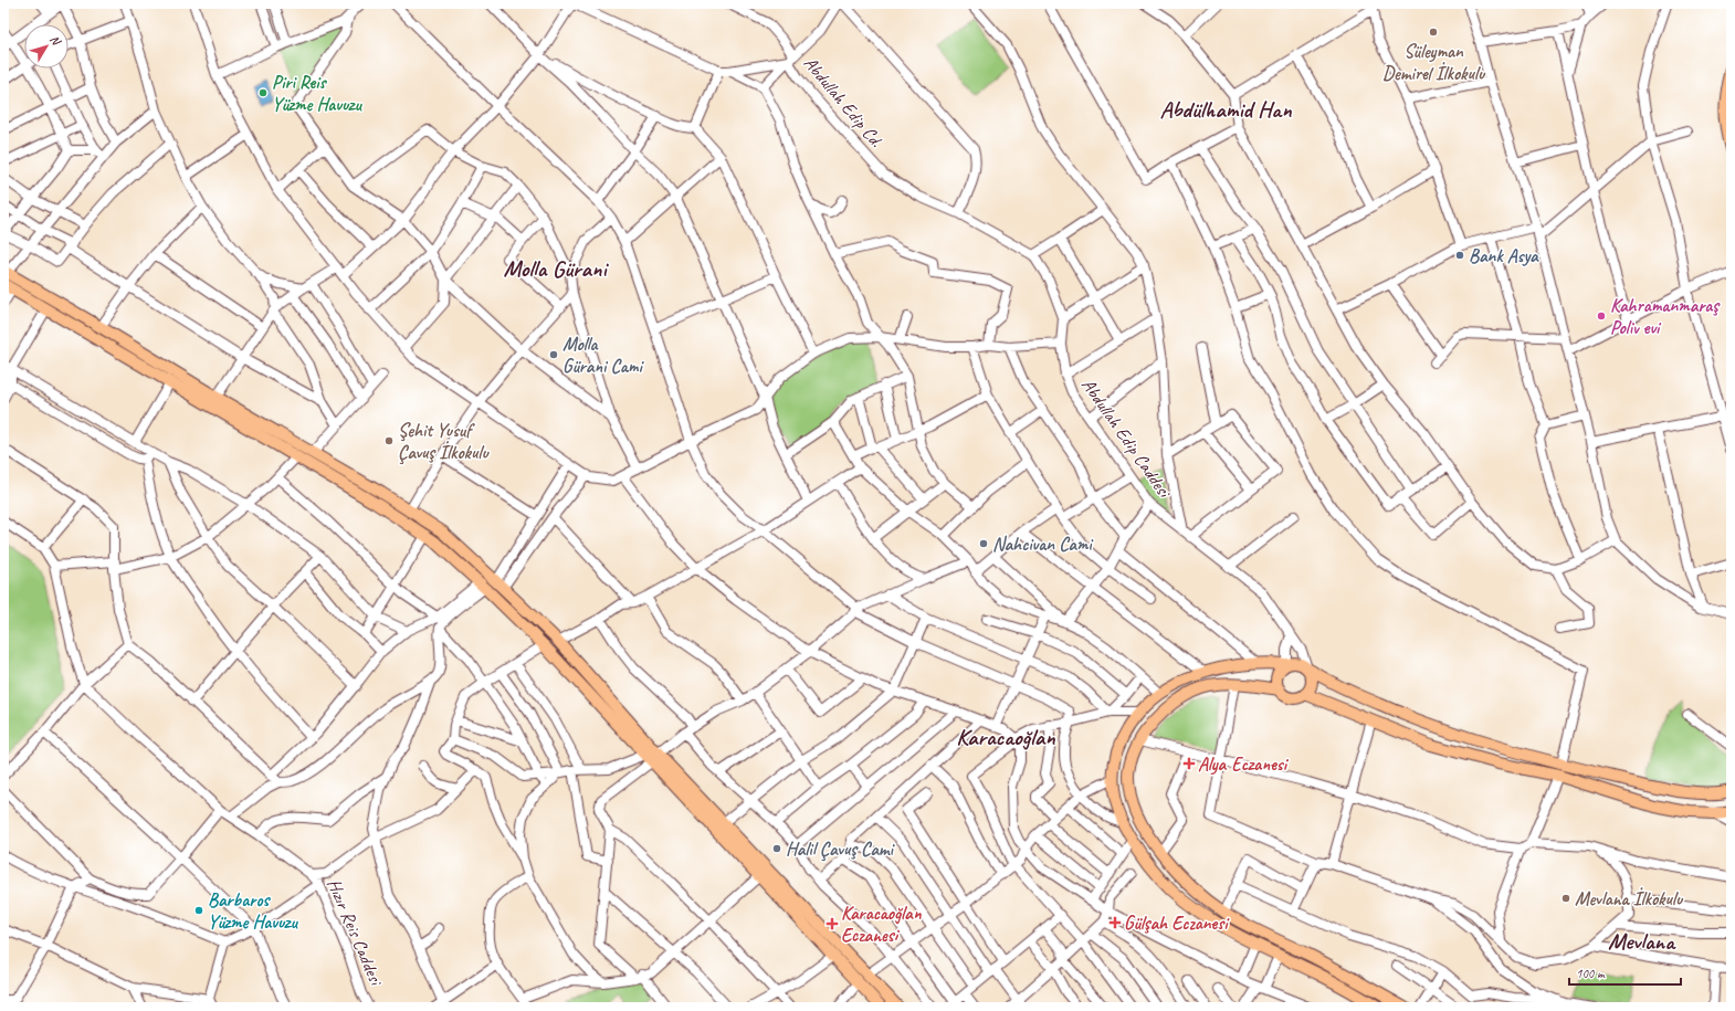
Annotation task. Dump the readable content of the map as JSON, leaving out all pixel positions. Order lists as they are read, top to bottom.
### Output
{
  "streets": {
    "street": ["Abdullah Edip Cd.", "Abdullah Edip Caddesi", "Hızır Reis Caddesi"]
  },
  "crossings": [
    ["Abdullah Edip Cd.", "Abdullah Edip Caddesi"]
  ],
  "districts": [
    "Abdülhamid Han",
    "Molla Gürani",
    "Karacaoğlan",
    "Mevlana"
  ],
  "places": {
    "other": [
      "Süleyman Demirel İlkokulu",
      "Piri Reis Yüzme Havuzu",
      "Bank Asya",
      "Kahramanmaraş Poliv evi",
      "Molla Gürani Cami",
      "Şehit Yusuf Çavuş İlkokulu",
      "Nahcivan Cami",
      "Halil Çavuş Cami",
      "Mevlana İlkokulu",
      "Barbaros Yüzme Havuzu"
    ],
    "health": ["Alya Eczanesi", "Gülşah Eczanesi", "Karacaoğlan Eczanesi"]
  },
  "scale_bar": "100 m",
  "north": "top right"
}
